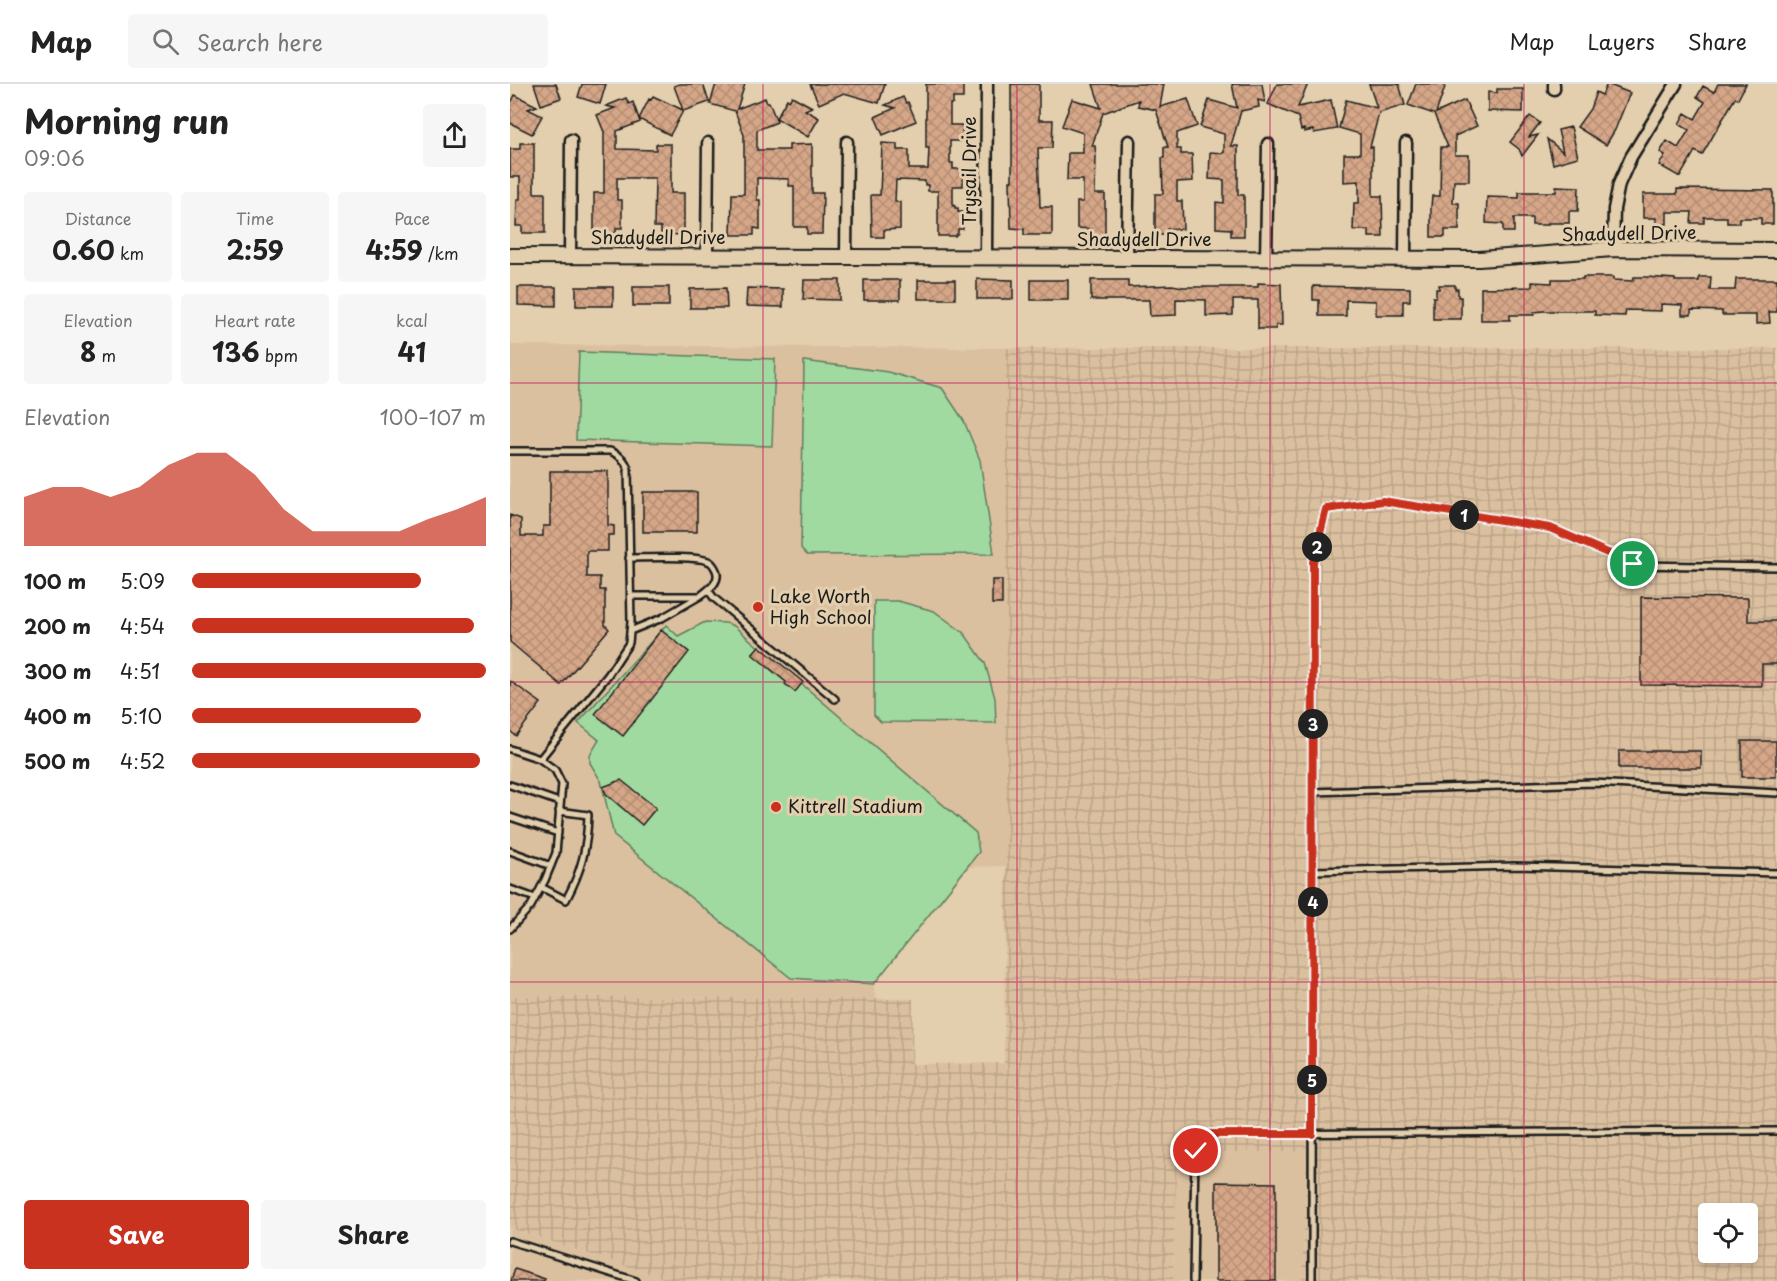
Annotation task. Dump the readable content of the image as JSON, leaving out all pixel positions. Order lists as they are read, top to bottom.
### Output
{
  "streets": {
    "street": ["Trysail Drive", "Shadydell Drive"]
  },
  "crossings": [
    ["Trysail Drive", "Shadydell Drive"]
  ],
  "places": ["Lake Worth High School", "Kittrell Stadium"],
  "page": {
    "header": "Map",
    "search": "Search here",
    "nav": ["Map", "Layers", "Share"],
    "heading": ["Morning run", "09:06"],
    "stats": [
      ["Distance", "0.60 km"],
      ["Time", "2:59"],
      ["Pace", "4:59 /km"],
      ["Elevation", "8 m"],
      ["Heart rate", "136 bpm"],
      ["kcal", "41"]
    ],
    "chart": ["Elevation", "100–107 m"],
    "pins": [
      "1",
      "2",
      "3",
      "4",
      "5"
    ],
    "list": [
      {
        "name": "100 m",
        "note": "5:09"
      },
      {
        "name": "200 m",
        "note": "4:54"
      },
      {
        "name": "300 m",
        "note": "4:51"
      },
      {
        "name": "400 m",
        "note": "5:10"
      },
      {
        "name": "500 m",
        "note": "4:52"
      }
    ],
    "buttons": ["Save", "Share"]
  }
}
